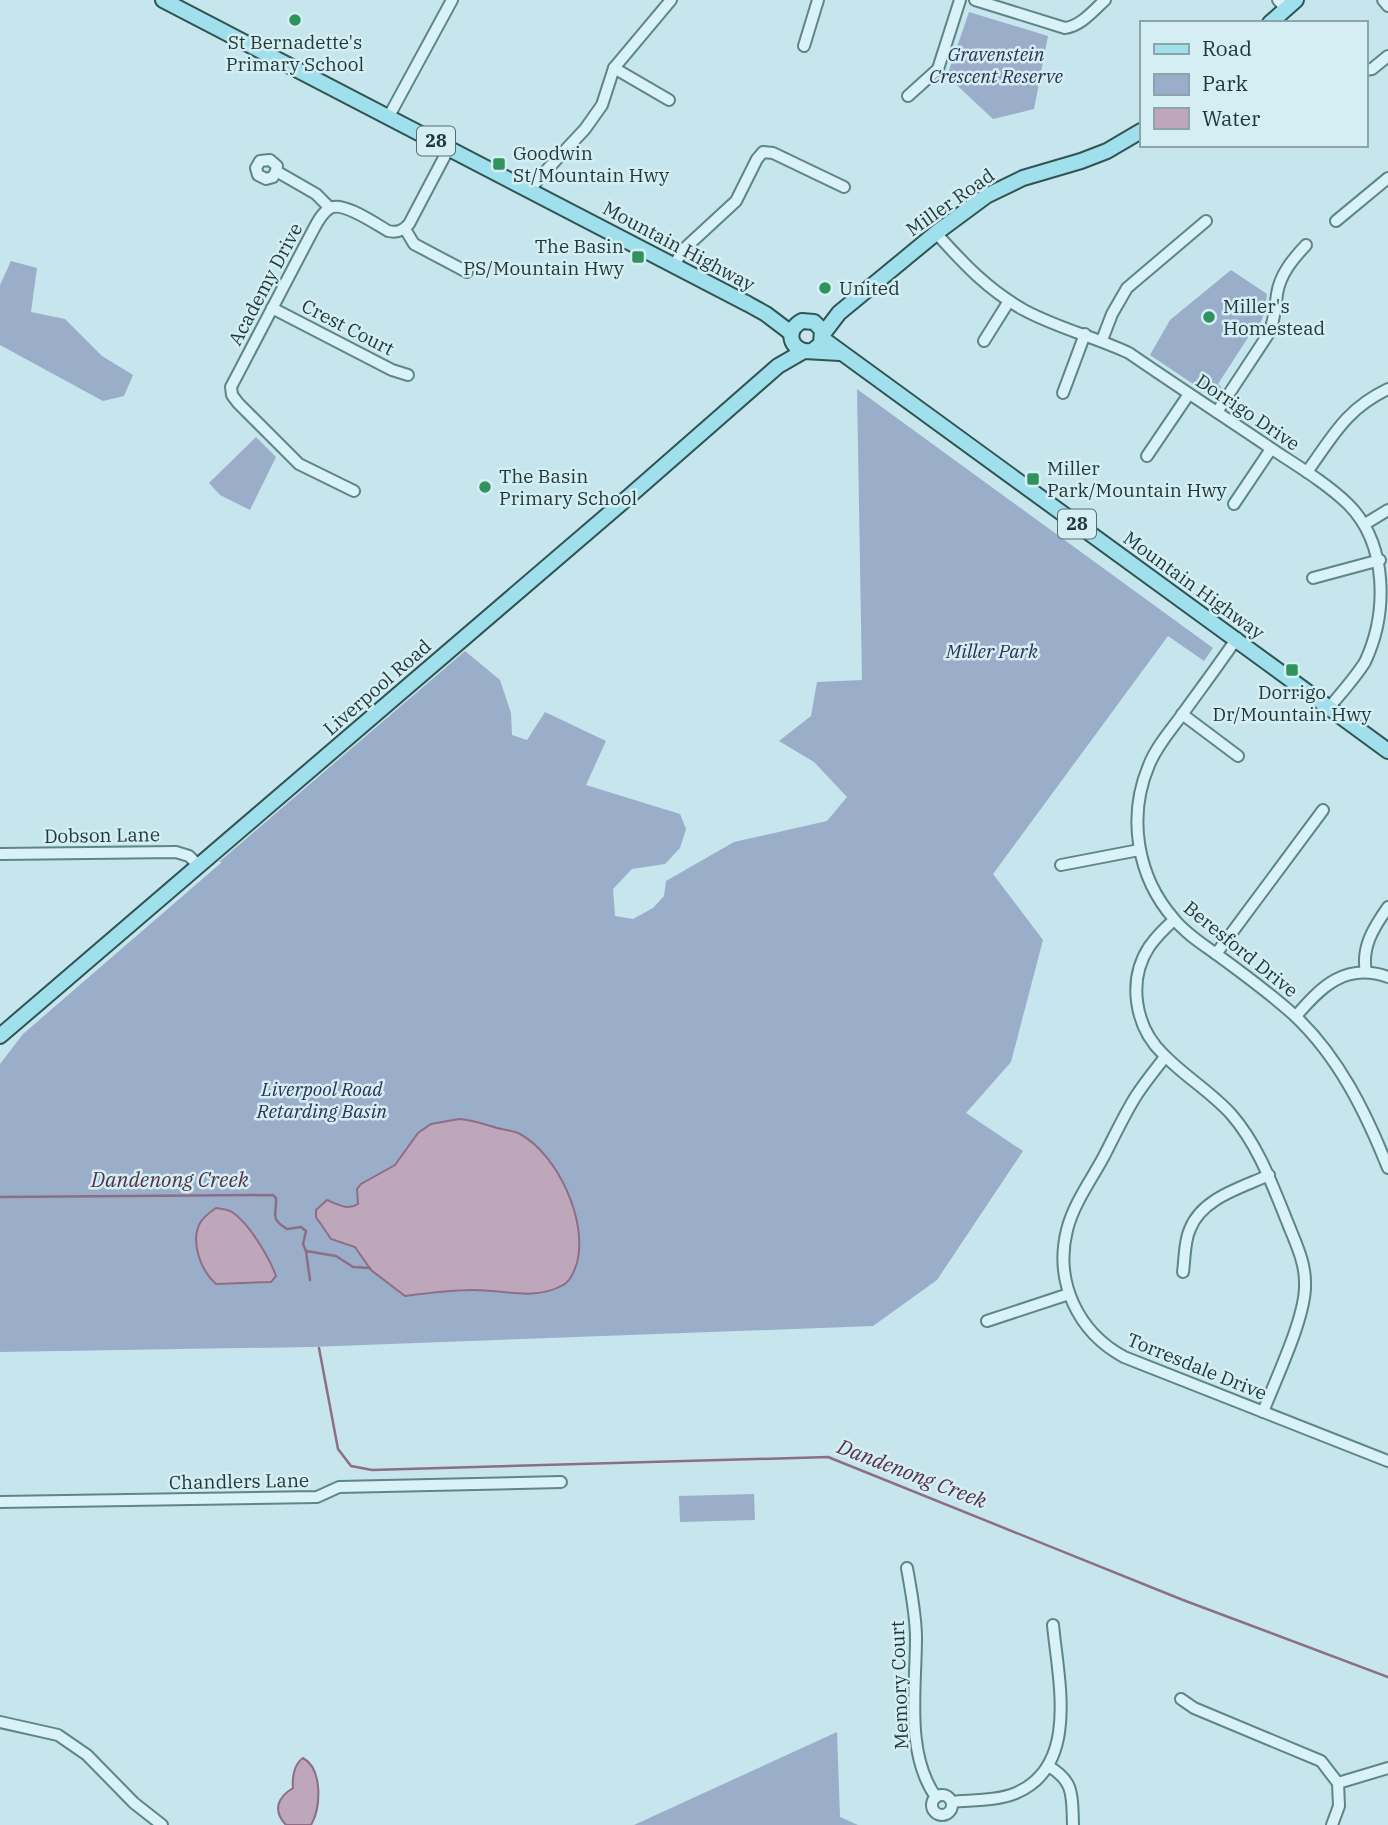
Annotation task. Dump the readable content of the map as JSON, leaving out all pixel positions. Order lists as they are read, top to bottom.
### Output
{
  "streets": {
    "main road": [
      "28",
      "Miller Road",
      "Mountain Highway",
      "Liverpool Road"
    ],
    "street": [
      "Academy Drive",
      "Crest Court",
      "Dorrigo Drive",
      "Dobson Lane",
      "Beresford Drive",
      "Torresdale Drive",
      "Chandlers Lane",
      "Memory Court"
    ]
  },
  "crossings": [
    ["28", "Miller Road"],
    ["28", "Mountain Highway"],
    ["28", "Liverpool Road"],
    ["Miller Road", "Mountain Highway"],
    ["Miller Road", "Dorrigo Drive"],
    ["Miller Road", "Liverpool Road"],
    ["Mountain Highway", "Dorrigo Drive"],
    ["Mountain Highway", "Liverpool Road"],
    ["Mountain Highway", "Beresford Drive"],
    ["Academy Drive", "Crest Court"],
    ["Liverpool Road", "Dobson Lane"]
  ],
  "water": ["Dandenong Creek"],
  "parks": ["Gravenstein Crescent Reserve", "Miller Park", "Liverpool Road Retarding Basin"],
  "places": {
    "other": [
      "St Bernadette's Primary School",
      "United",
      "Miller's Homestead",
      "The Basin Primary School"
    ],
    "transit": [
      "Goodwin St/Mountain Hwy",
      "The Basin PS/Mountain Hwy",
      "Miller Park/Mountain Hwy",
      "Dorrigo Dr/Mountain Hwy"
    ]
  },
  "legend": ["Road", "Park", "Water"]
}
